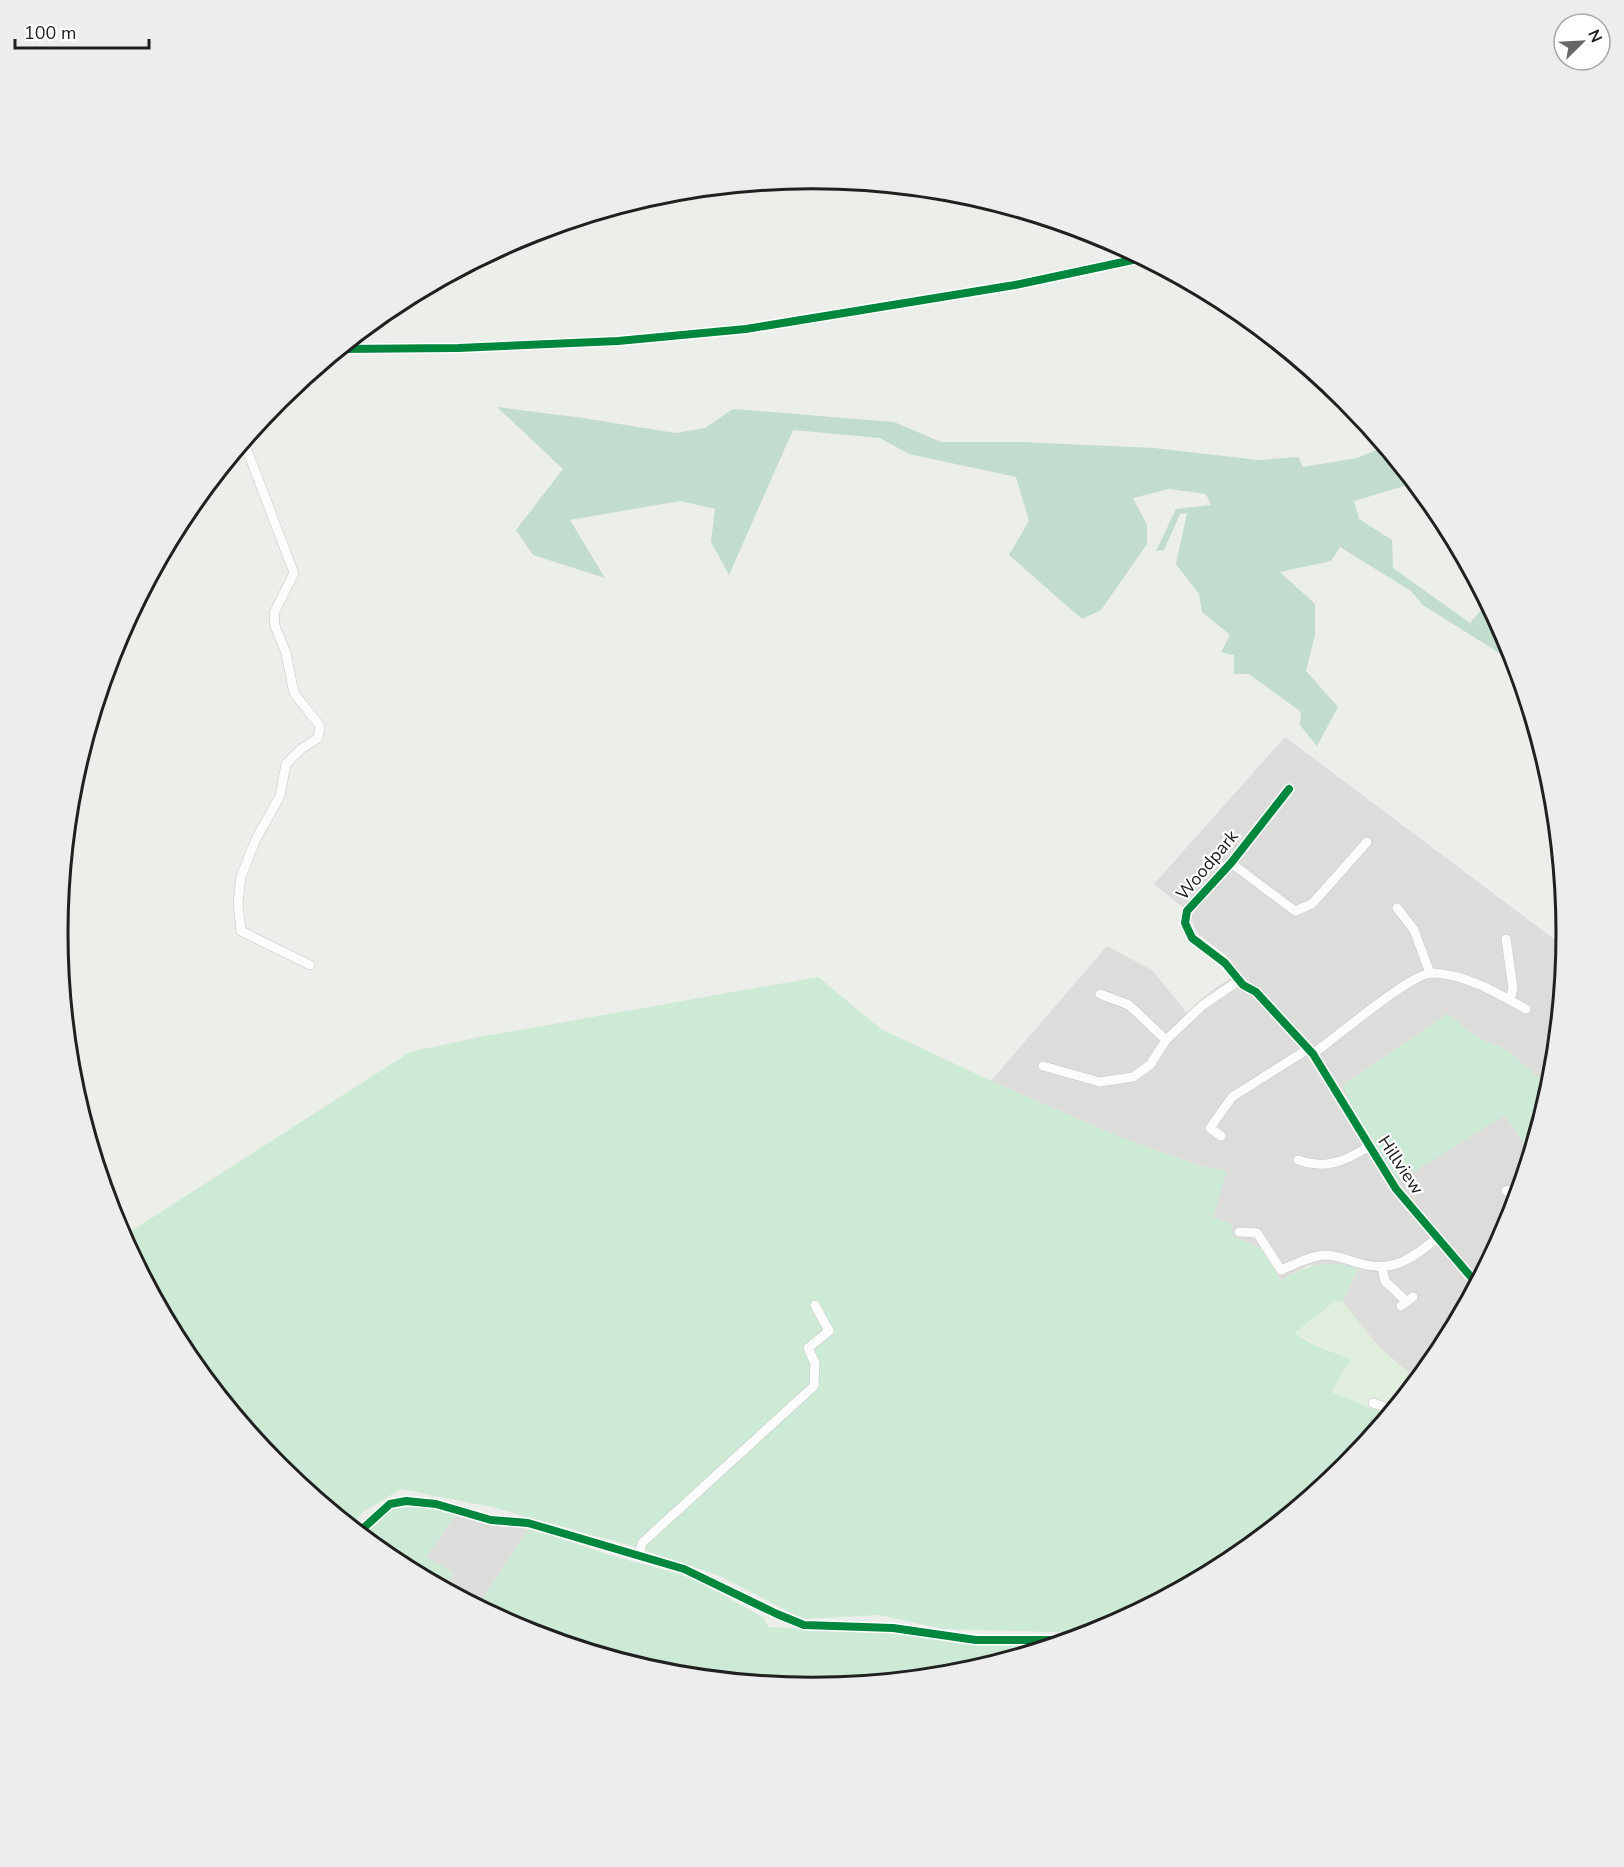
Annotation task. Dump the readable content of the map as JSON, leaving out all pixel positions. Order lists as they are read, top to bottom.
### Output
{
  "streets": {
    "street": ["Woodpark", "Hillview"]
  },
  "crossings": [
    ["Woodpark", "Hillview"]
  ],
  "scale_bar": "100 m",
  "north": "top right"
}
